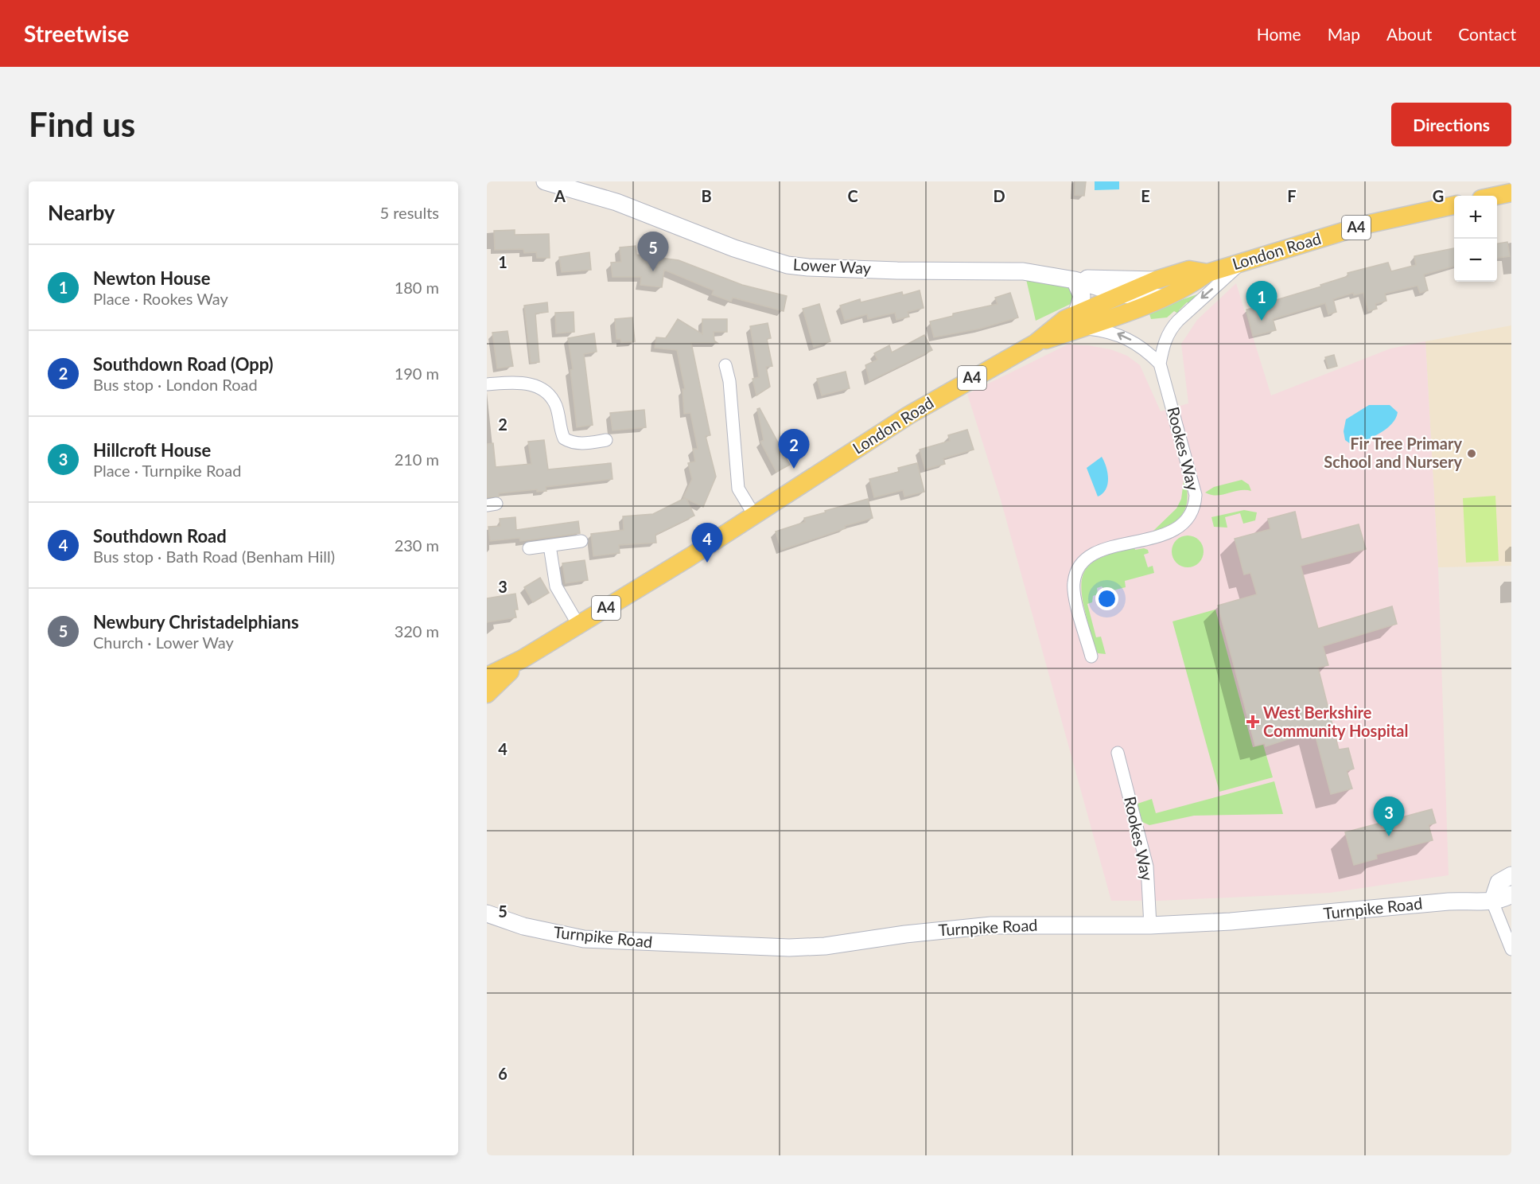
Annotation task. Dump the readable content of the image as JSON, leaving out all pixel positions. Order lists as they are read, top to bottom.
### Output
{
  "streets": {
    "main road": ["A4", "London Road"],
    "street": ["Lower Way", "Rookes Way", "Turnpike Road"]
  },
  "crossings": [
    ["A4", "London Road"],
    ["London Road", "Lower Way"],
    ["London Road", "Rookes Way"],
    ["Rookes Way", "Turnpike Road"]
  ],
  "places": {
    "other": ["Fir Tree Primary School and Nursery"],
    "health": ["West Berkshire Community Hospital"]
  },
  "page": {
    "header": "Streetwise",
    "nav": [
      "Home",
      "Map",
      "About",
      "Contact"
    ],
    "buttons": "Directions",
    "title": "Find us",
    "heading": ["Nearby", "5 results"],
    "map_buttons": ["+", "−"],
    "pins": [
      "5",
      "1",
      "2",
      "4",
      "3"
    ],
    "list": [
      {
        "mark": "1",
        "name": "Newton House",
        "note": "Place · Rookes Way",
        "value": "180 m"
      },
      {
        "mark": "2",
        "name": "Southdown Road (Opp)",
        "note": "Bus stop · London Road",
        "value": "190 m"
      },
      {
        "mark": "3",
        "name": "Hillcroft House",
        "note": "Place · Turnpike Road",
        "value": "210 m"
      },
      {
        "mark": "4",
        "name": "Southdown Road",
        "note": "Bus stop · Bath Road (Benham Hill)",
        "value": "230 m"
      },
      {
        "mark": "5",
        "name": "Newbury Christadelphians",
        "note": "Church · Lower Way",
        "value": "320 m"
      }
    ]
  },
  "grid": {
    "columns": [
      "A",
      "B",
      "C",
      "D",
      "E",
      "F",
      "G"
    ],
    "rows": [
      "1",
      "2",
      "3",
      "4",
      "5",
      "6"
    ]
  }
}
